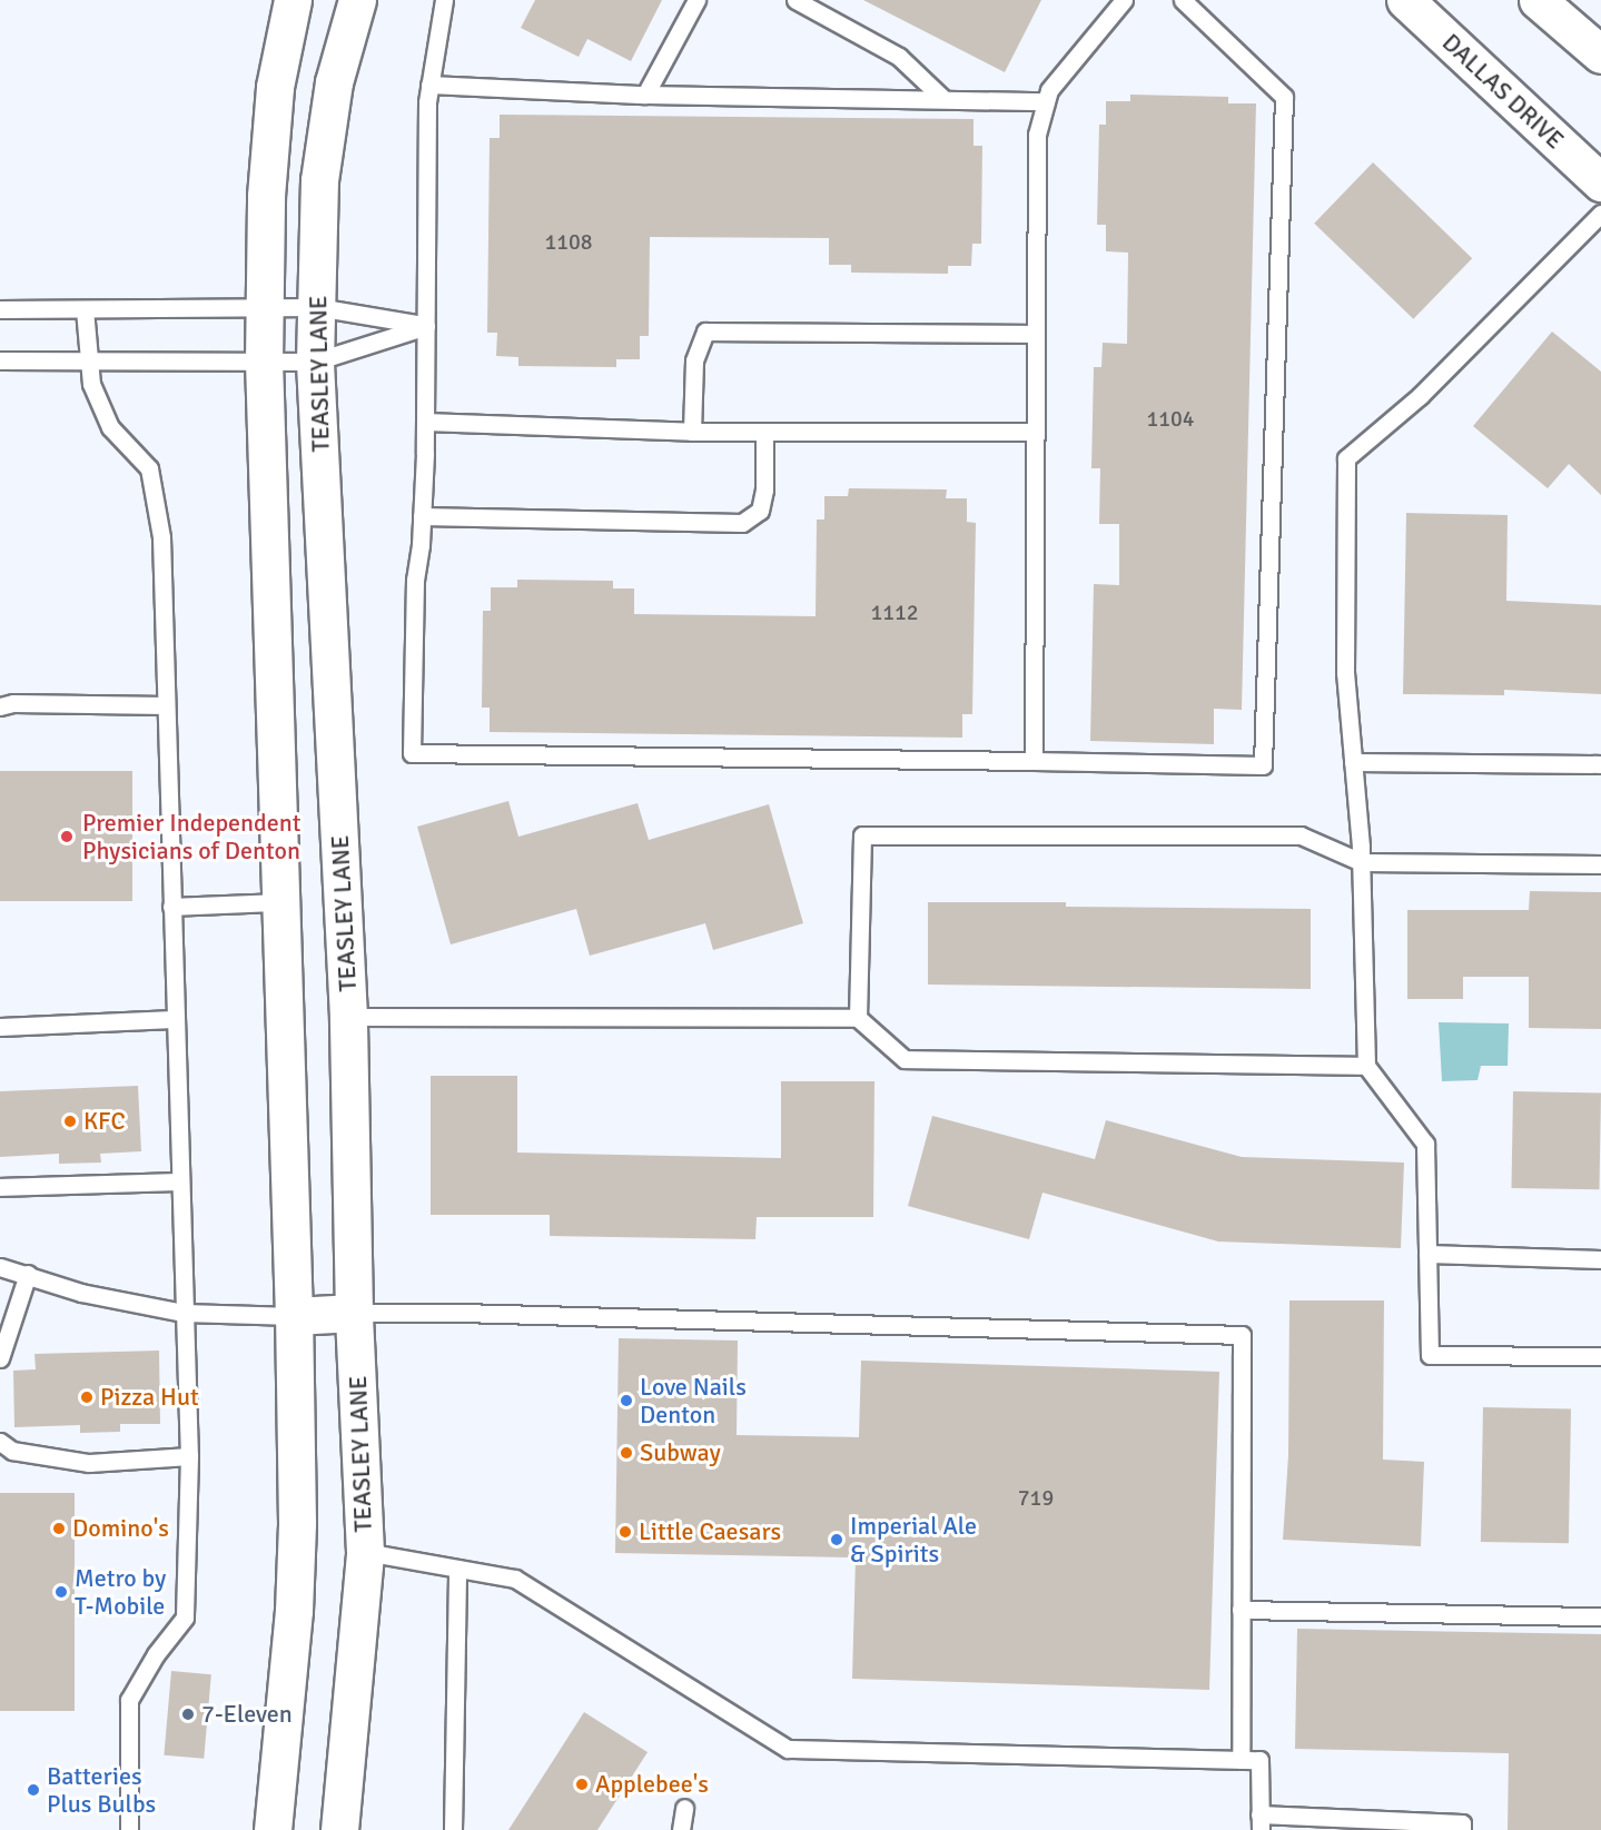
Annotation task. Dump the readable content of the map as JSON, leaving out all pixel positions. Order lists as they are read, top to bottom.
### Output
{
  "streets": {
    "main road": ["DALLAS DRIVE", "TEASLEY LANE"]
  },
  "places": [
    "Premier Independent Physicians of Denton",
    "KFC",
    "Pizza Hut",
    "Love Nails Denton",
    "Subway",
    "Domino's",
    "Little Caesars",
    "Imperial Ale & Spirits",
    "Metro by T-Mobile",
    "7-Eleven",
    "Applebee's",
    "Batteries Plus Bulbs"
  ],
  "house_numbers": [
    "1108",
    "1104",
    "1112",
    "719"
  ]
}
